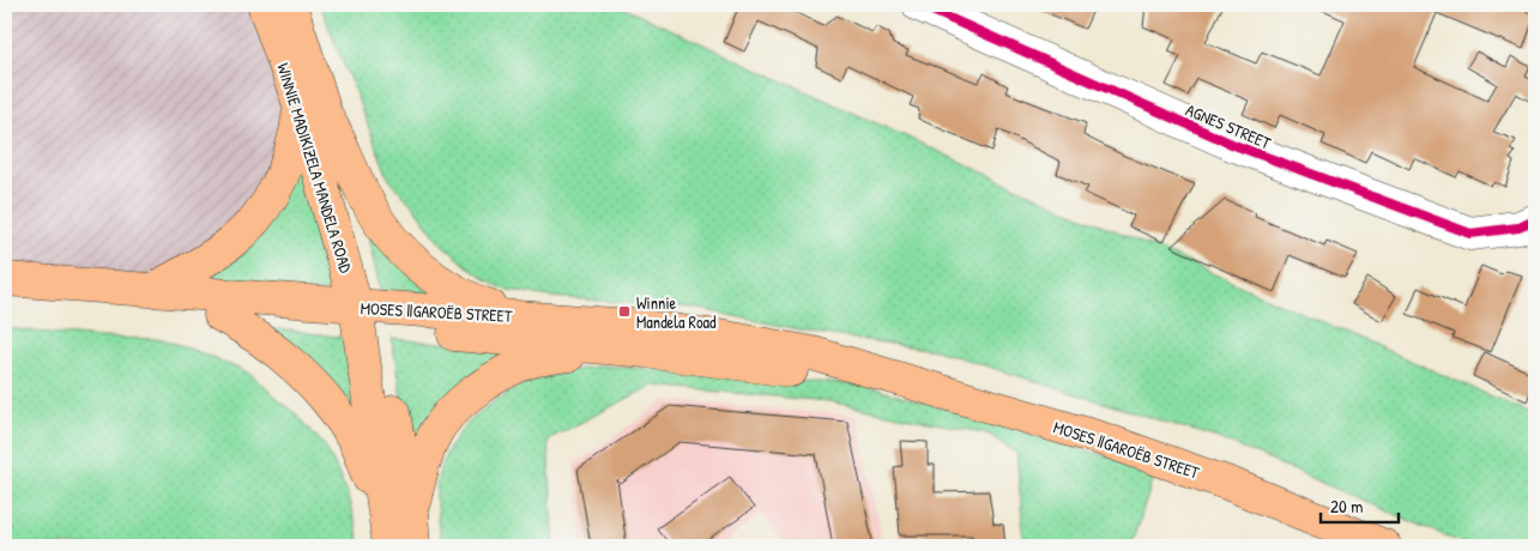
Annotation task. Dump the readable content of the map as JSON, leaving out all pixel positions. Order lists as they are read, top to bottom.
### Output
{
  "streets": {
    "main road": ["WINNIE MADIKIZELA MANDELA ROAD", "MOSES ǁGAROËB STREET"],
    "street": ["AGNES STREET"]
  },
  "crossings": [
    ["WINNIE MADIKIZELA MANDELA ROAD", "MOSES ǁGAROËB STREET"]
  ],
  "places": {
    "transit": ["Winnie Mandela Road"]
  },
  "scale_bar": "20 m"
}
